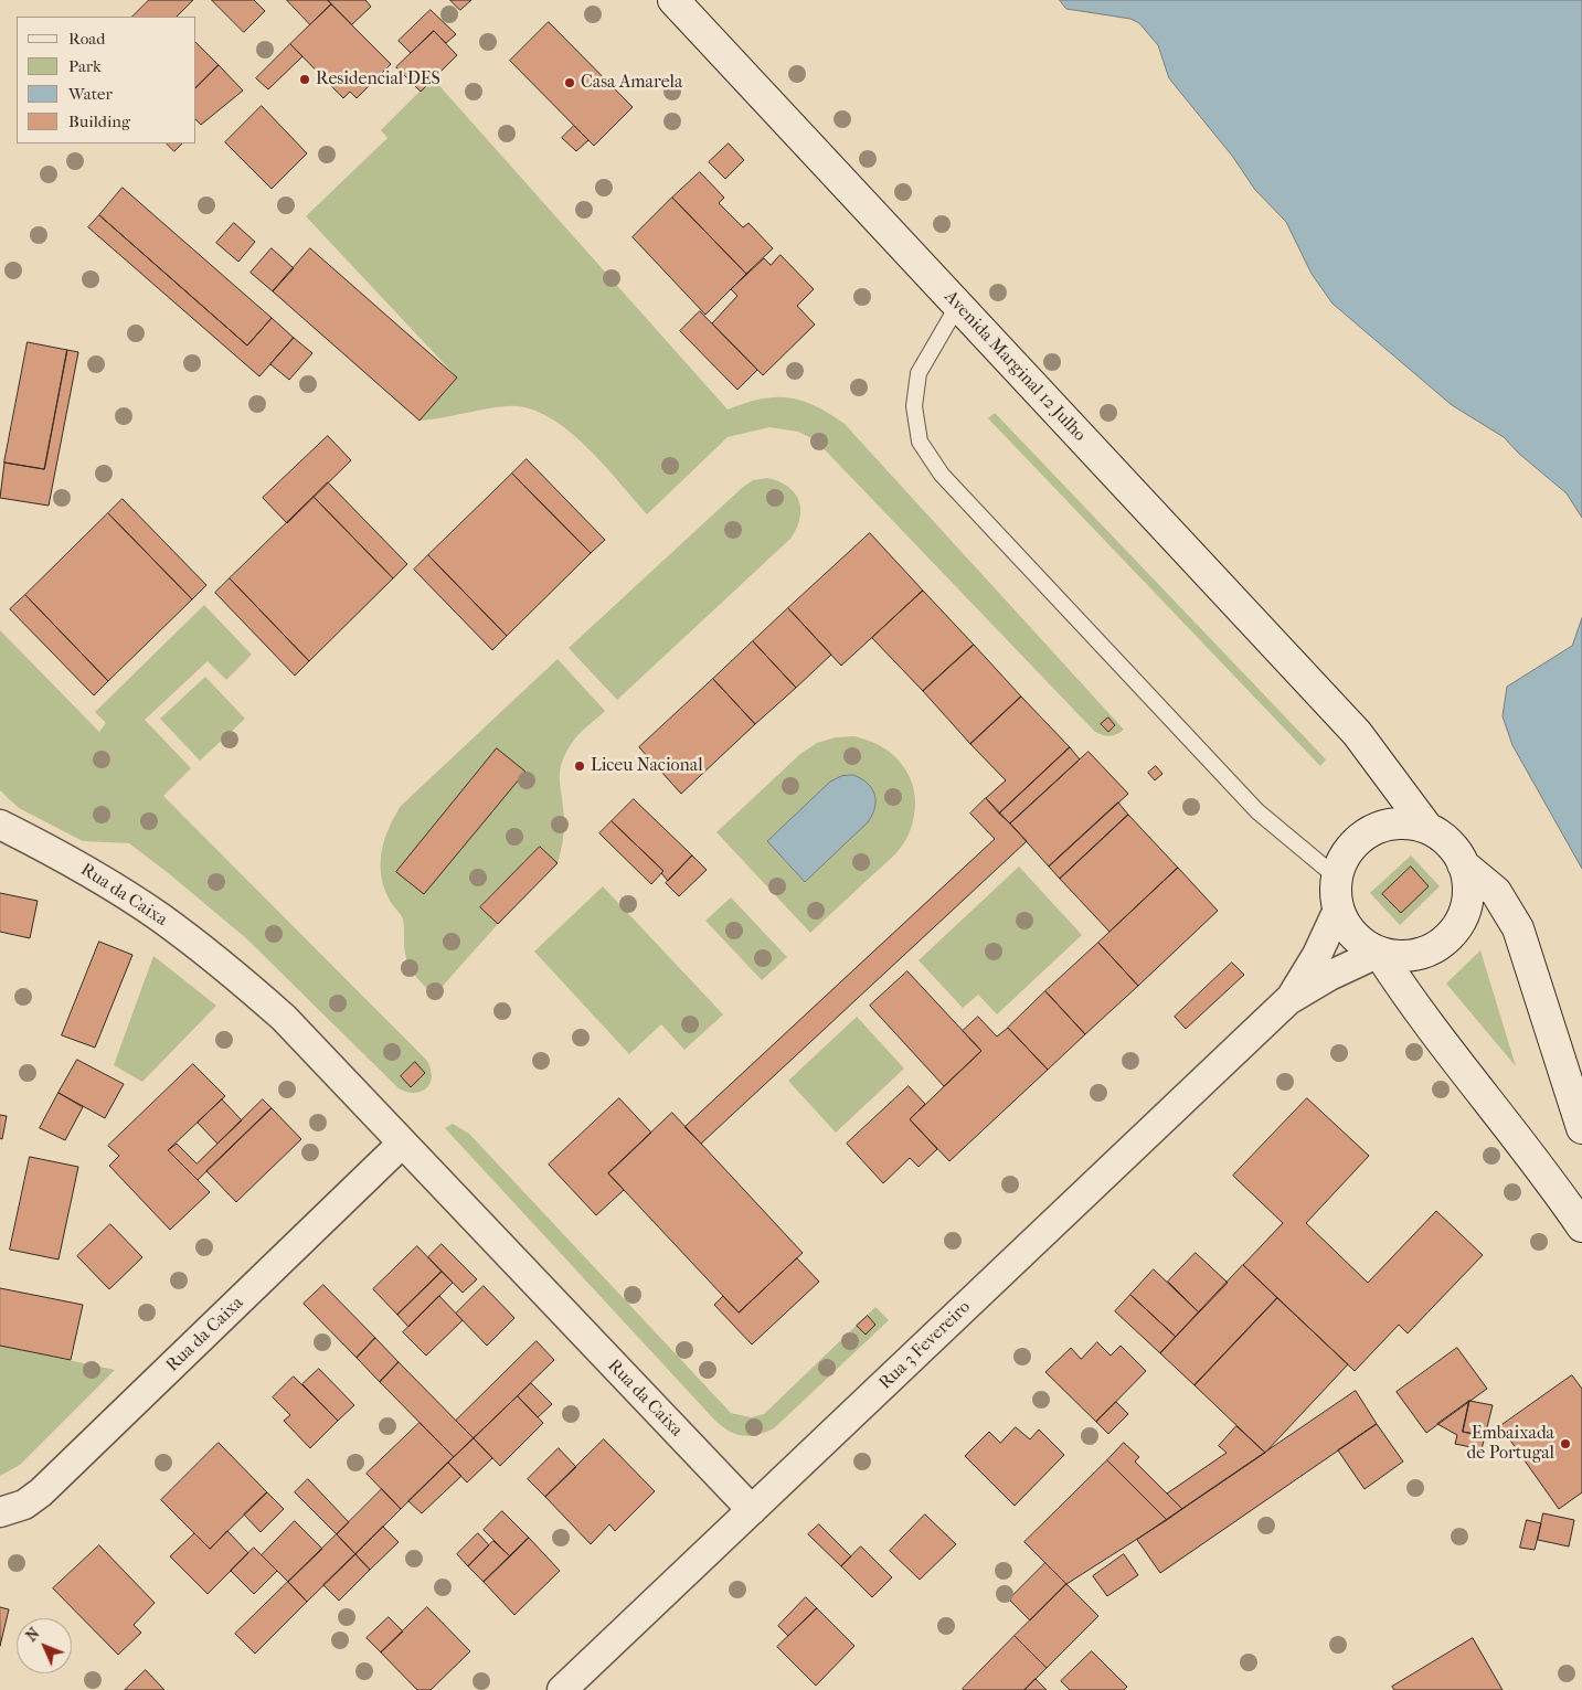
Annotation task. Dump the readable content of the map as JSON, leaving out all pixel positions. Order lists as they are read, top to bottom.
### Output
{
  "streets": {
    "street": ["Avenida Marginal 12 Julho", "Rua da Caixa", "Rua 3 Fevereiro"]
  },
  "crossings": [
    ["Rua da Caixa", "Rua 3 Fevereiro"]
  ],
  "places": [
    "Residencial DES",
    "Casa Amarela",
    "Liceu Nacional",
    "Embaixada de Portugal"
  ],
  "legend": [
    "Road",
    "Park",
    "Water",
    "Building"
  ],
  "north": "top left"
}
